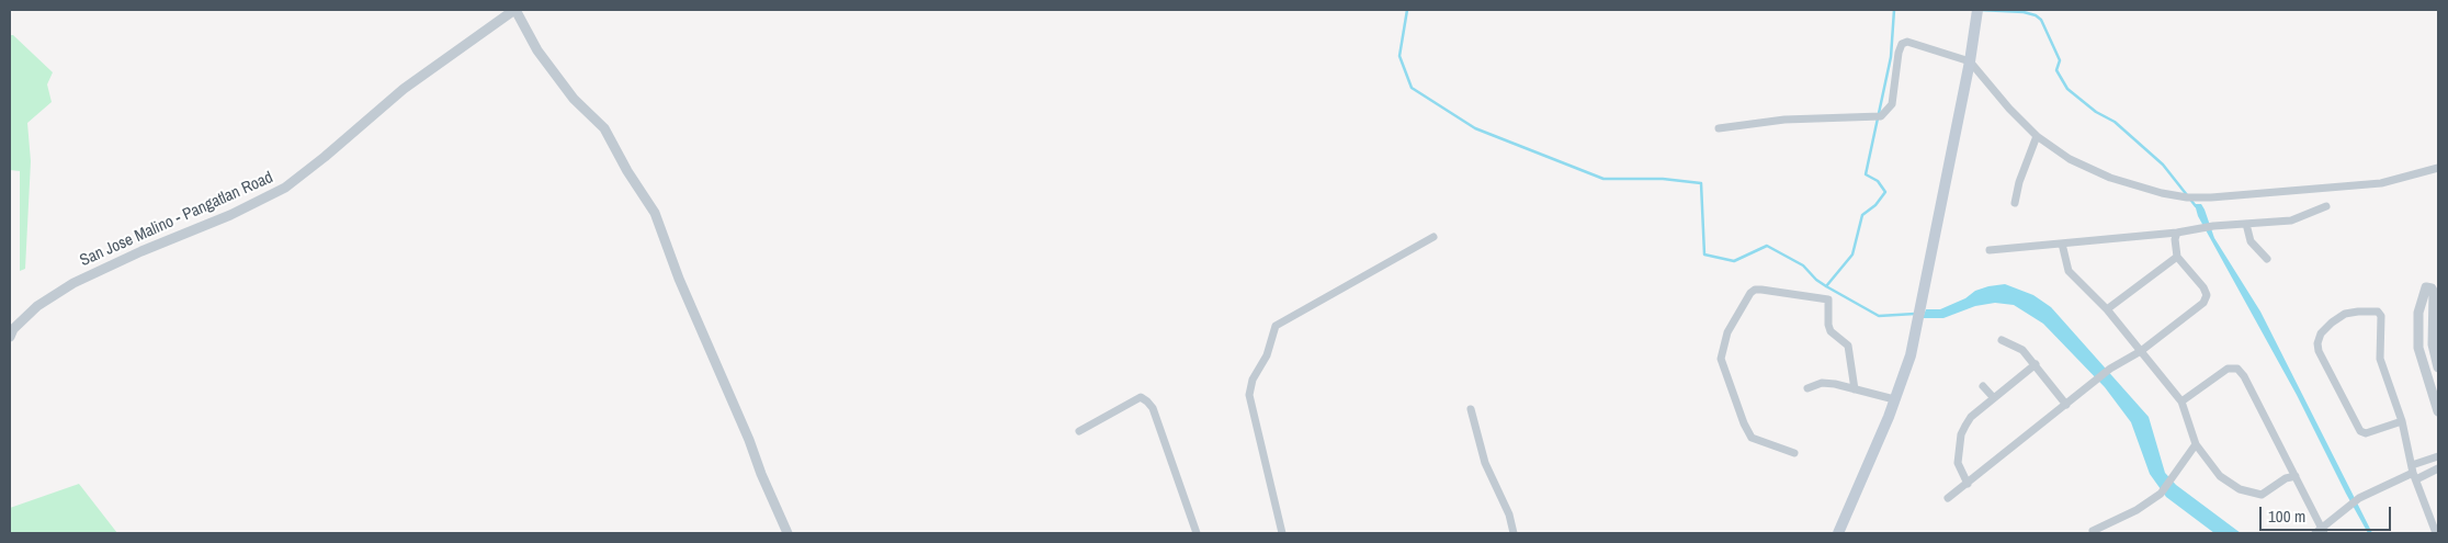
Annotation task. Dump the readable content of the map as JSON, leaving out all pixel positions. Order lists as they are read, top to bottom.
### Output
{
  "streets": {
    "street": ["San Jose Malino - Pangatlan Road"]
  },
  "scale_bar": "100 m"
}
